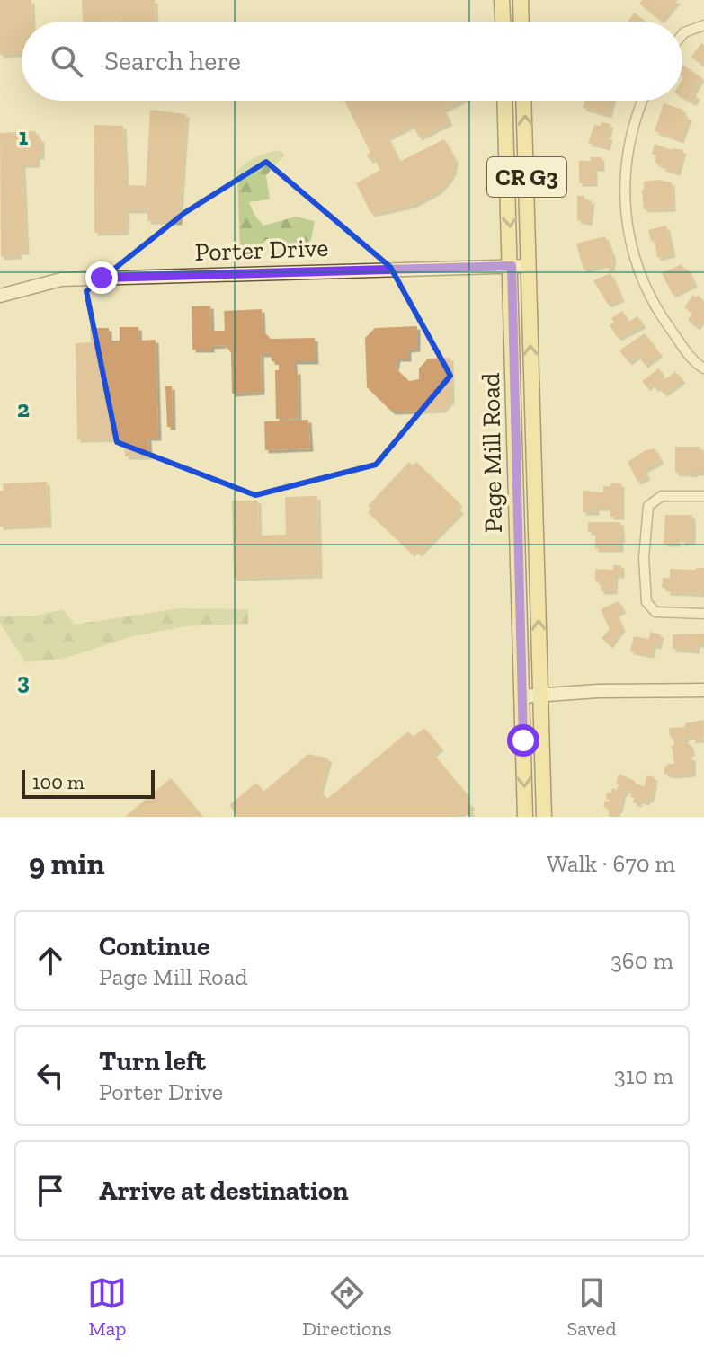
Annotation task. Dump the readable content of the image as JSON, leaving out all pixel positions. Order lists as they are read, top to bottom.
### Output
{
  "streets": {
    "main road": ["CR G3", "Page Mill Road"],
    "street": ["Porter Drive"]
  },
  "crossings": [
    ["Porter Drive", "Page Mill Road"]
  ],
  "scale_bar": "100 m",
  "page": {
    "search": "Search here",
    "scale": "100 m",
    "heading": ["9 min", "Walk · 670 m"],
    "list": [
      ["Continue", "Page Mill Road", "360 m"],
      ["Turn left", "Porter Drive", "310 m"],
      "Arrive at destination"
    ],
    "nav": ["Map", "Directions", "Saved"]
  },
  "grid": {
    "rows": ["1", "2", "3"]
  }
}
